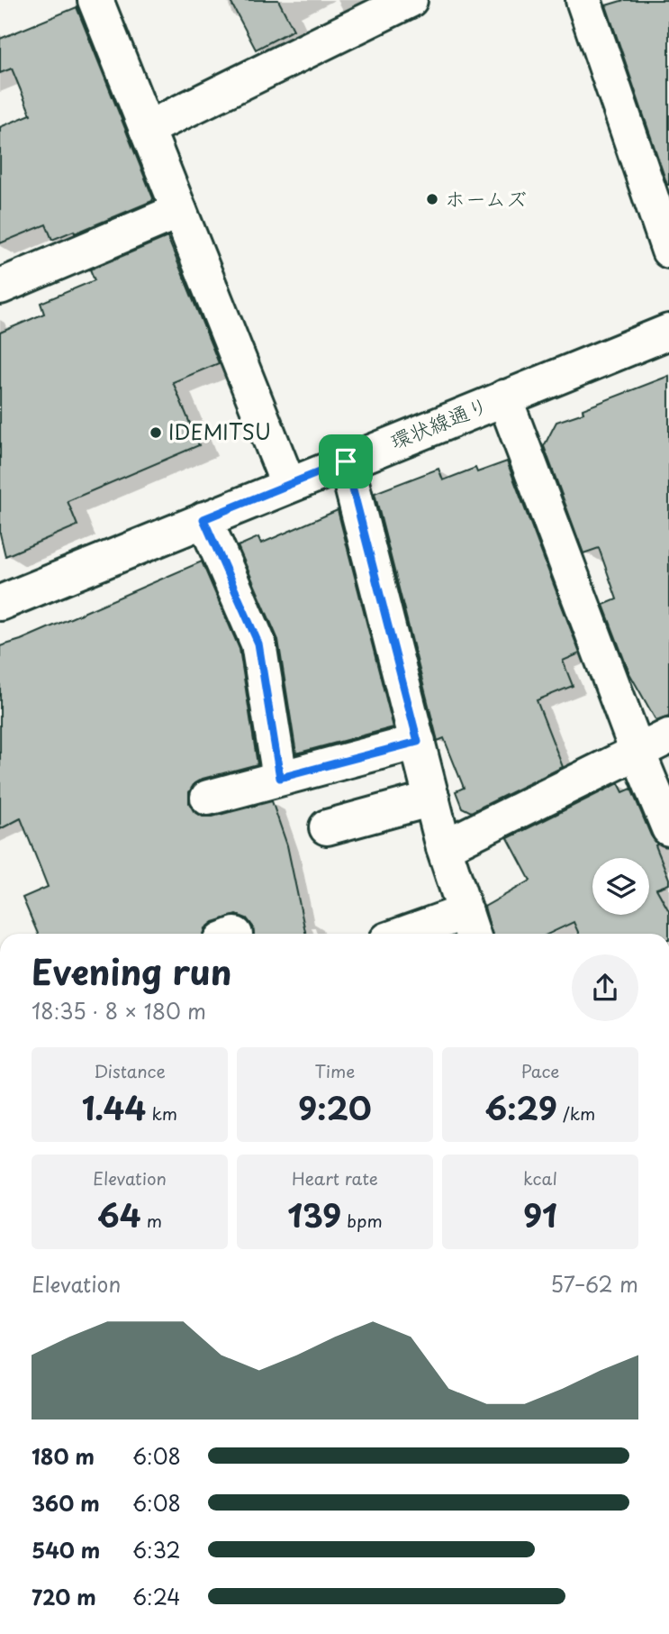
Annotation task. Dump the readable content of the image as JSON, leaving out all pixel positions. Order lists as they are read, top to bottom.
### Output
{
  "streets": {
    "street": ["環状線通り"]
  },
  "places": ["ホームズ", "IDEMITSU"],
  "page": {
    "heading": ["Evening run", "18:35 · 8 × 180 m"],
    "stats": [
      ["Distance", "1.44 km"],
      ["Time", "9:20"],
      ["Pace", "6:29 /km"],
      ["Elevation", "64 m"],
      ["Heart rate", "139 bpm"],
      ["kcal", "91"]
    ],
    "chart": ["Elevation", "57–62 m"],
    "list": [
      {
        "name": "180 m",
        "note": "6:08"
      },
      {
        "name": "360 m",
        "note": "6:08"
      },
      {
        "name": "540 m",
        "note": "6:32"
      },
      {
        "name": "720 m",
        "note": "6:24"
      }
    ]
  }
}
